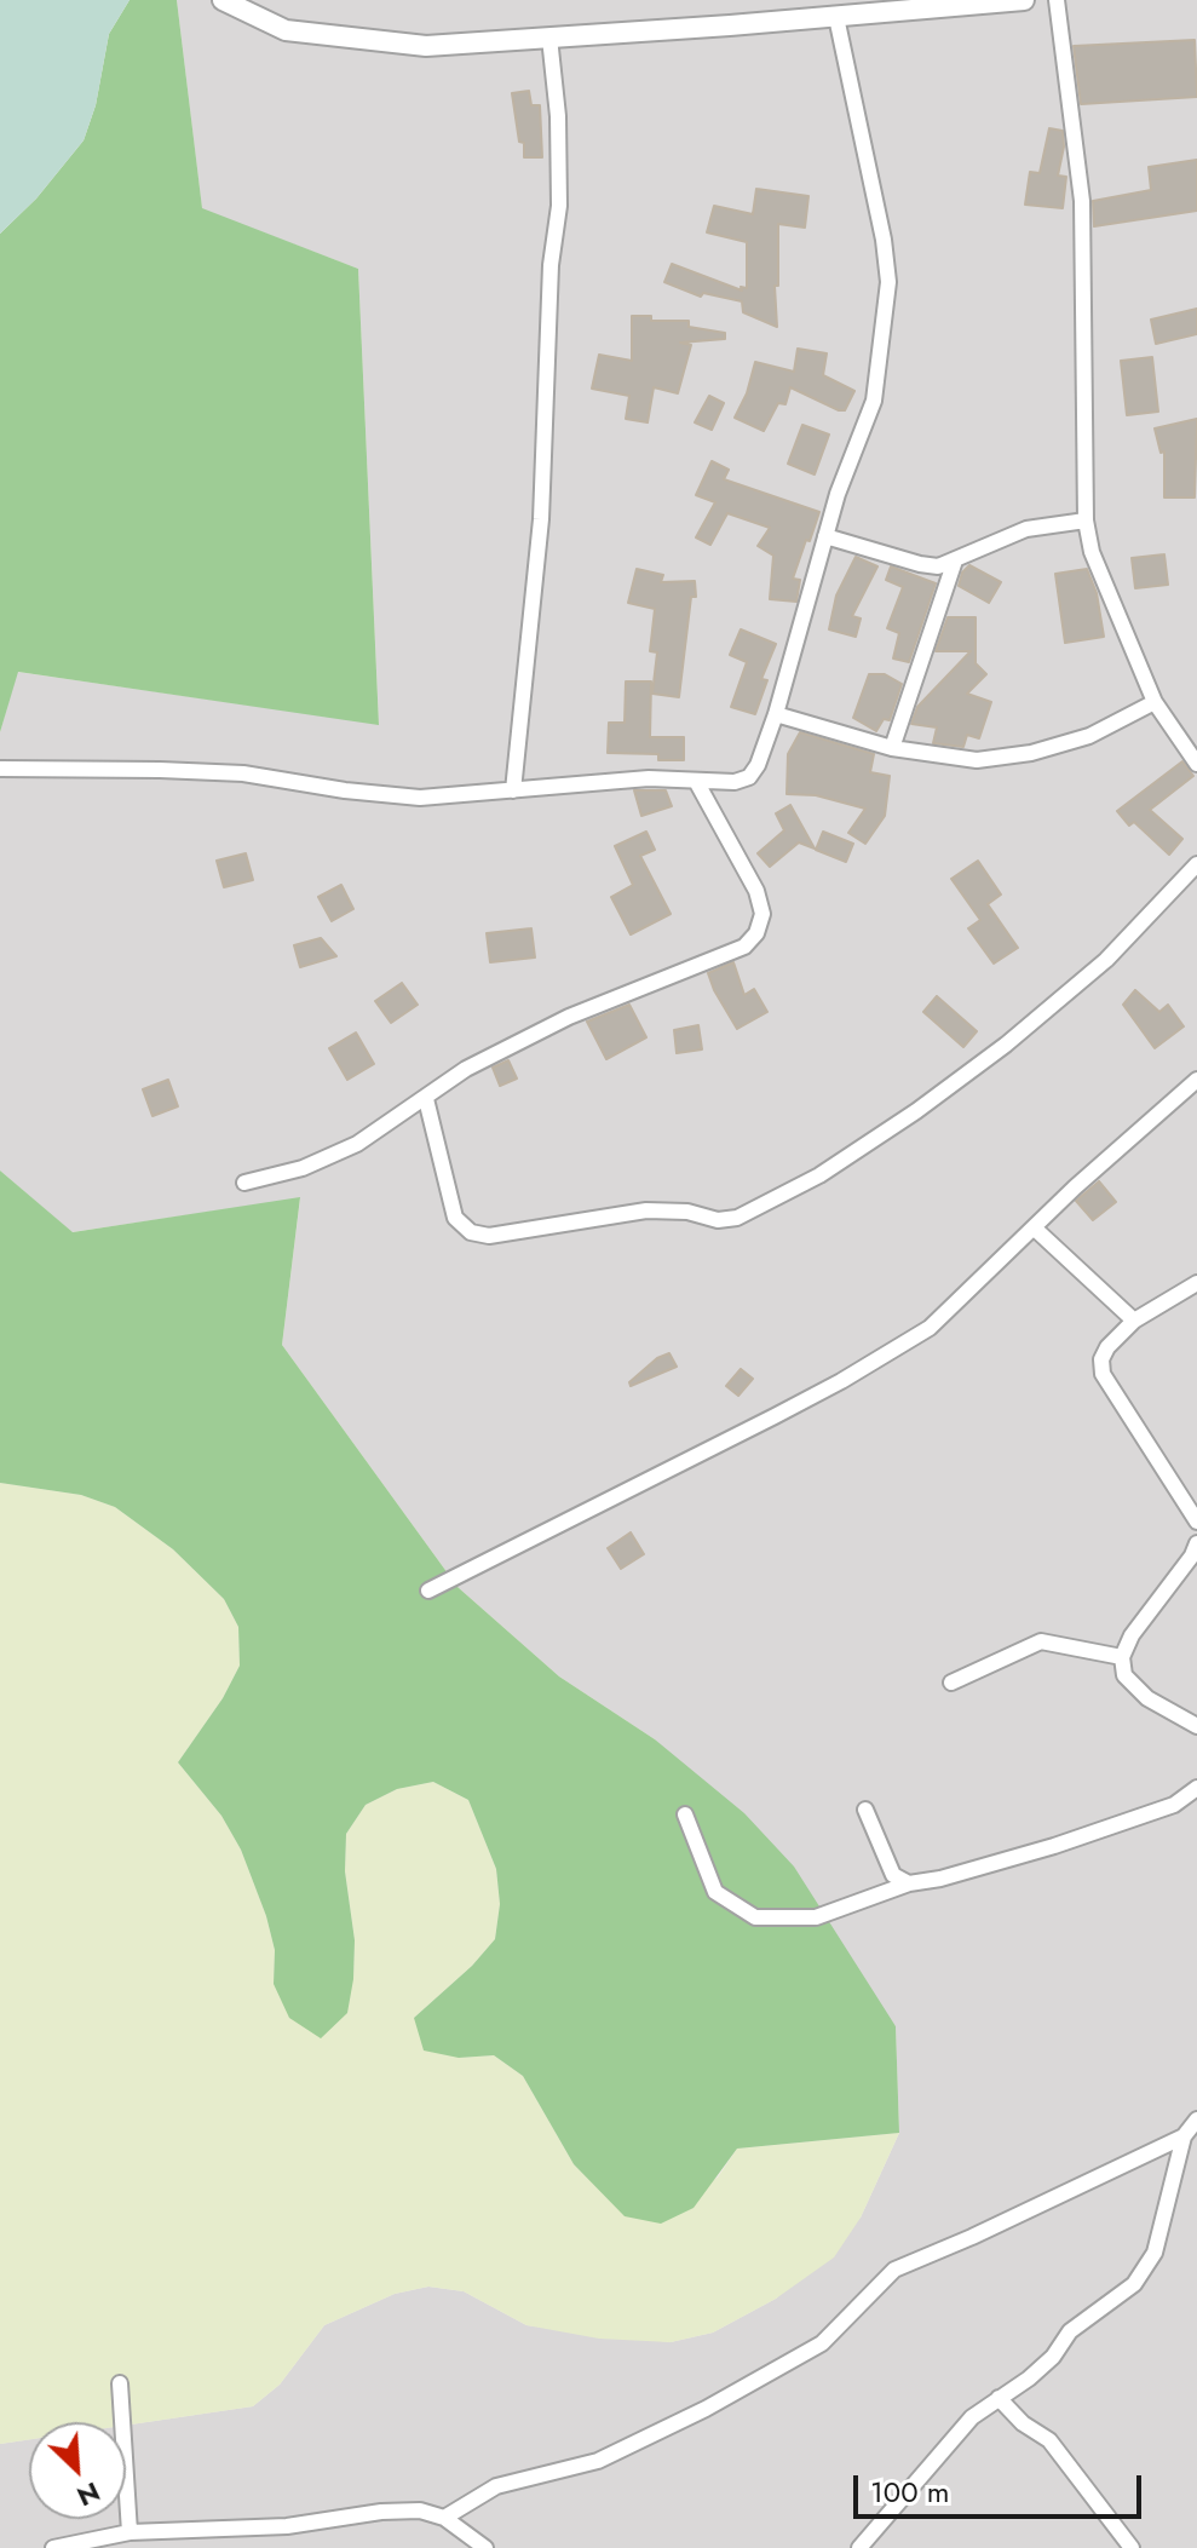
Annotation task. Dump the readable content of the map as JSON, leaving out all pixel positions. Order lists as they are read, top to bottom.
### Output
{
  "scale_bar": "100 m",
  "north": "bottom right"
}
